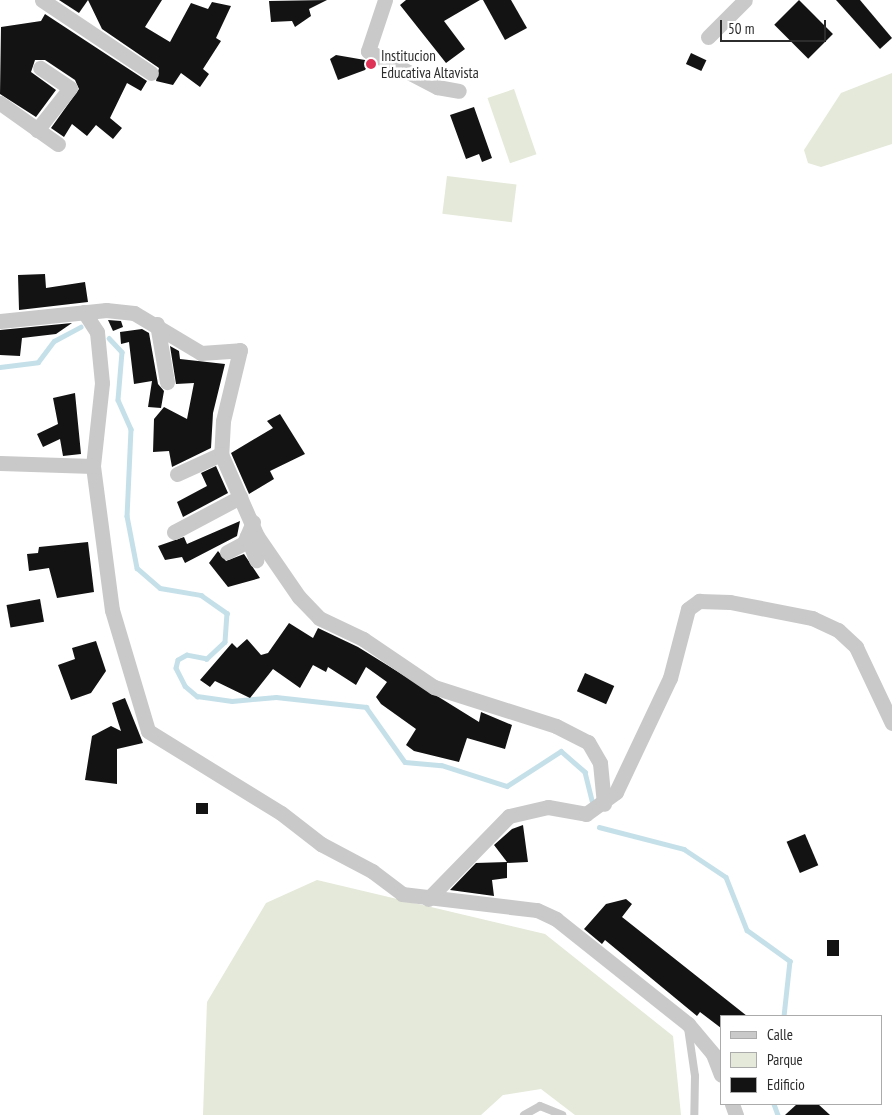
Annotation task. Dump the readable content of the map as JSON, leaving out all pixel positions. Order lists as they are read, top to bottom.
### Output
{
  "places": ["Institucion Educativa Altavista"],
  "legend": ["Calle", "Parque", "Edificio"],
  "scale_bar": "50 m"
}
